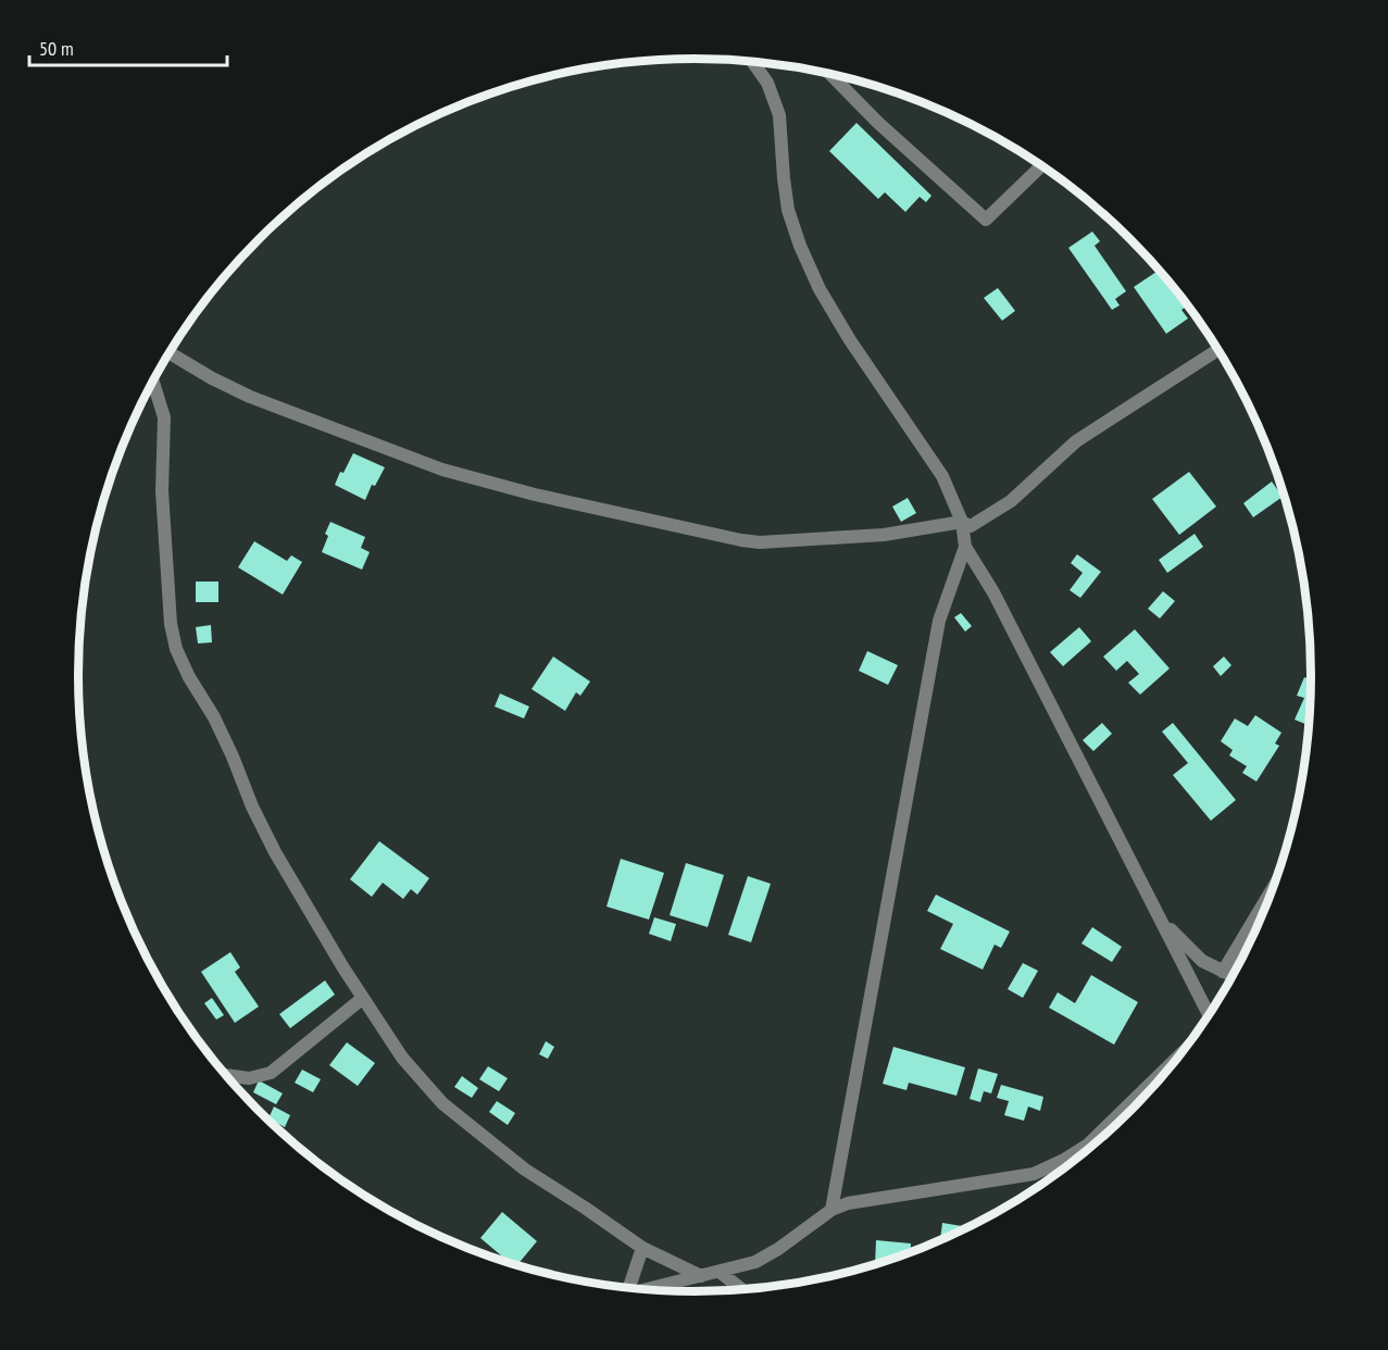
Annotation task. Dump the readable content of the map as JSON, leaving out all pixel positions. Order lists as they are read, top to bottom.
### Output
{
  "scale_bar": "50 m"
}
